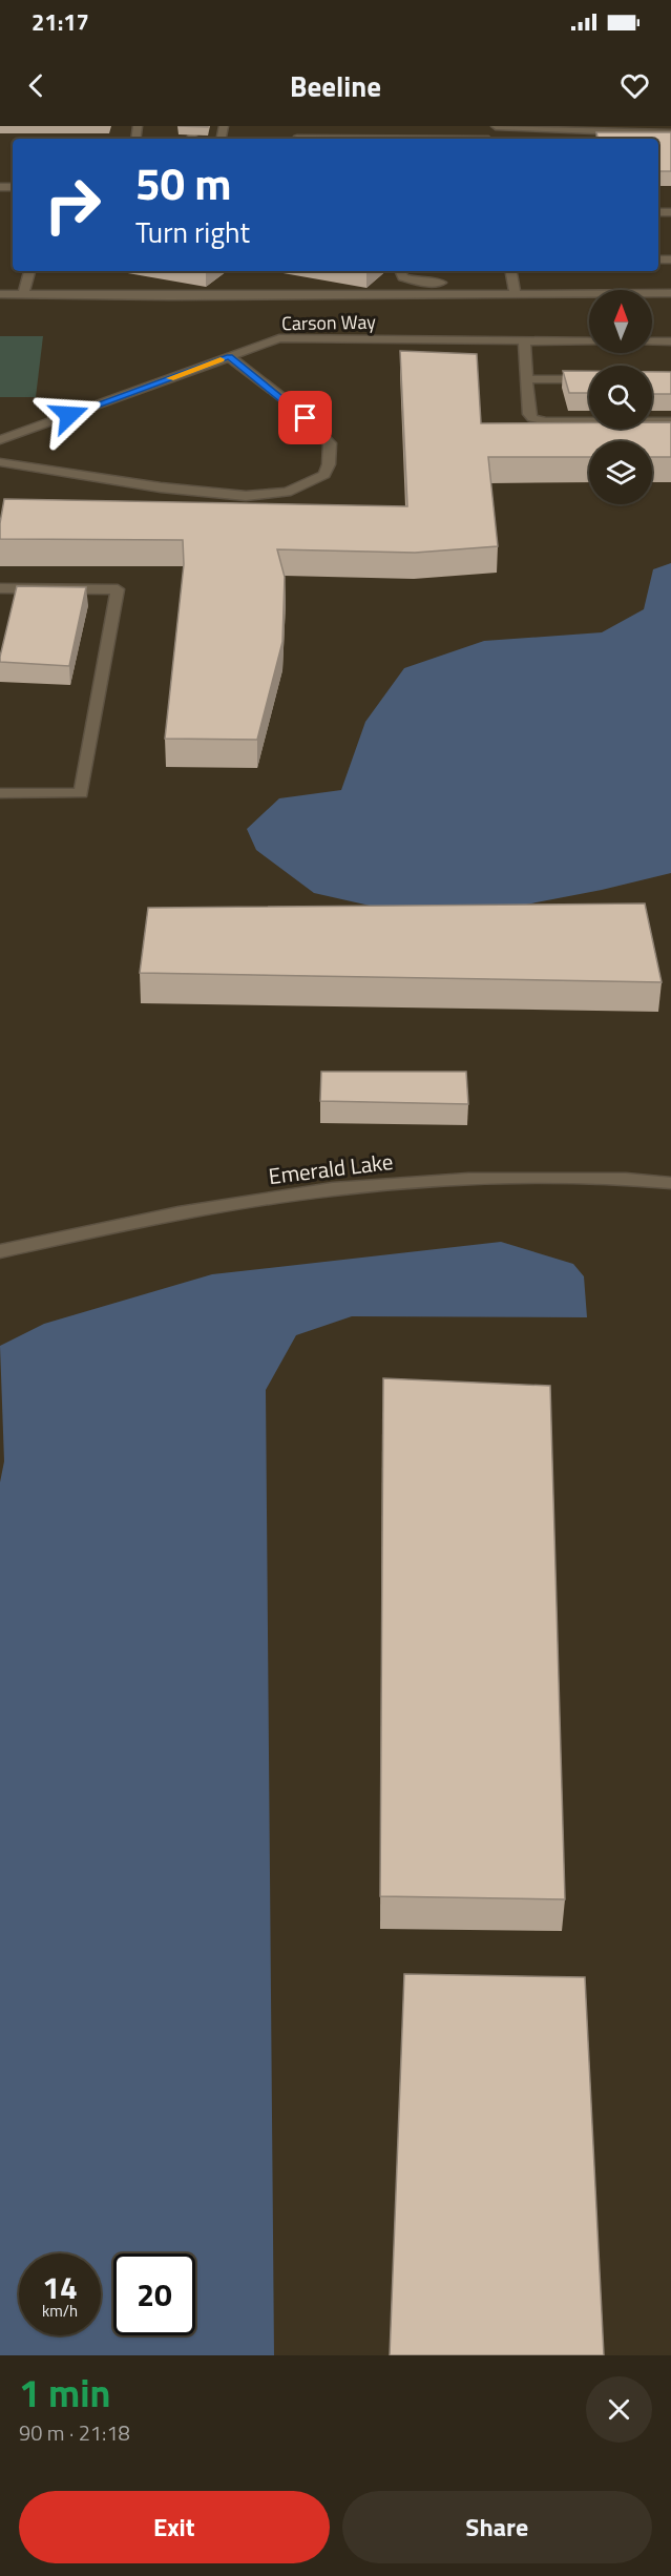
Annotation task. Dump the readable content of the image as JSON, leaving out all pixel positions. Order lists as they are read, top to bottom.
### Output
{
  "streets": {
    "street": ["Carson Way", "Emerald Lake"]
  },
  "north": "top",
  "page": {
    "status": "21:17",
    "header": "Beeline",
    "turn": ["50 m", "Turn right"],
    "speed": "14 km/h",
    "limit": "20",
    "heading": ["1 min", "90 m · 21:18"],
    "buttons": ["Exit", "Share"]
  }
}
